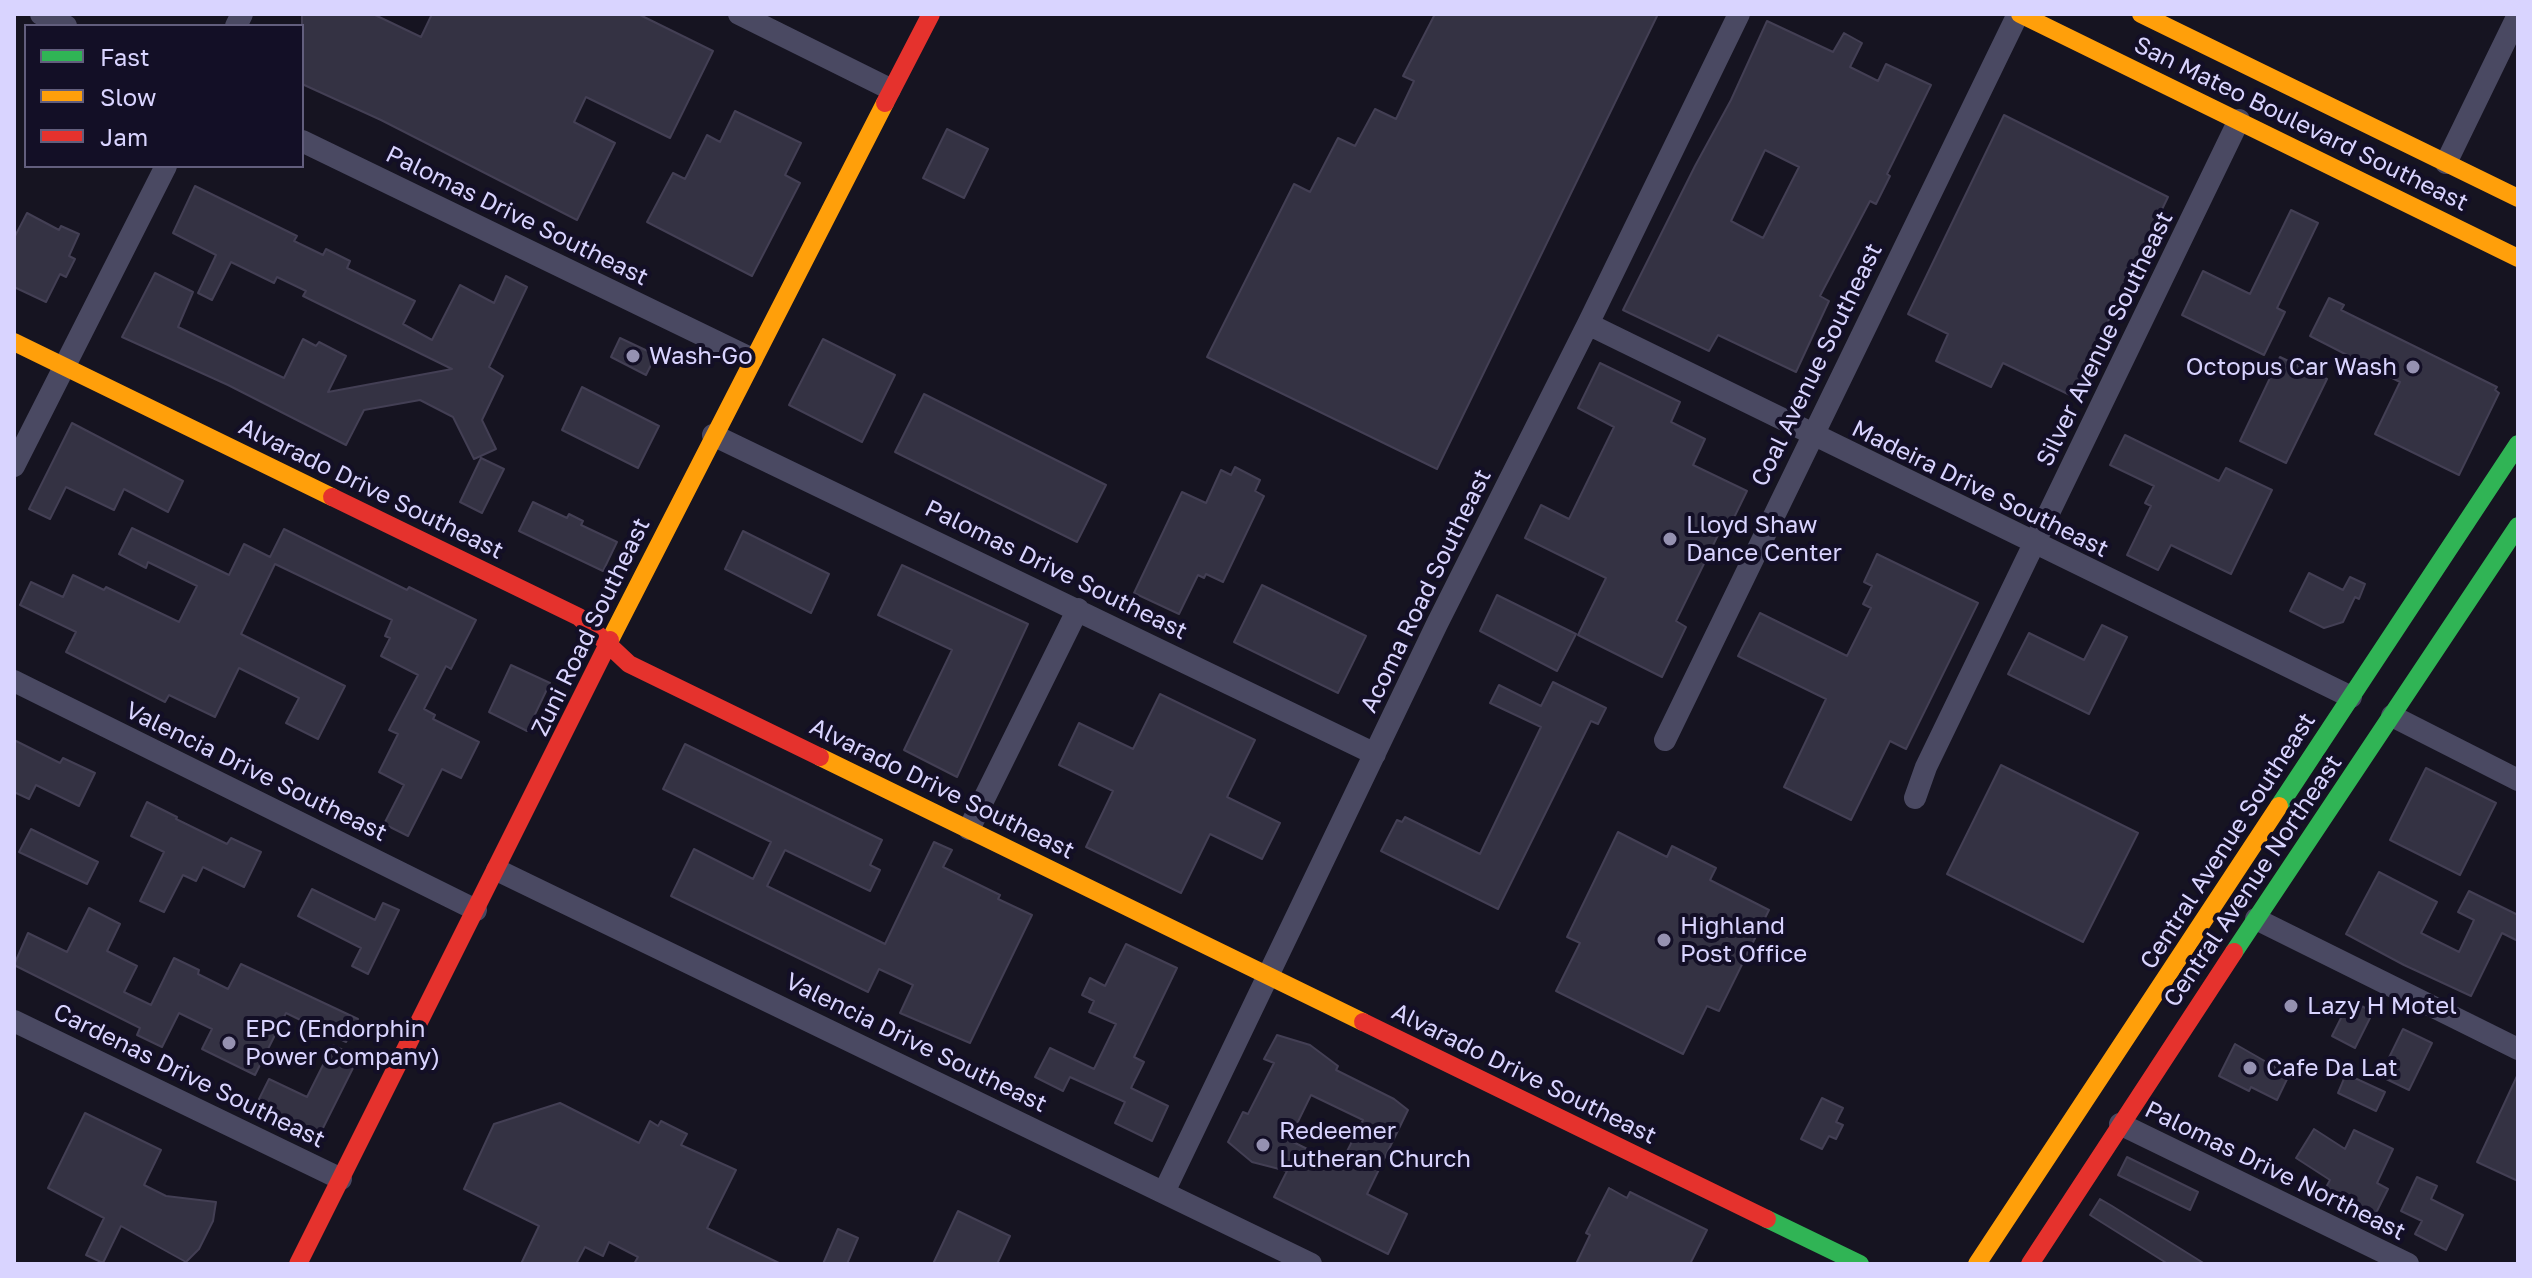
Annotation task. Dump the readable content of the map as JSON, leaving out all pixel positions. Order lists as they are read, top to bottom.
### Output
{
  "streets": {
    "street": [
      "San Mateo Boulevard Southeast",
      "Palomas Drive Southeast",
      "Silver Avenue Southeast",
      "Coal Avenue Southeast",
      "Alvarado Drive Southeast",
      "Madeira Drive Southeast",
      "Acoma Road Southeast",
      "Zuni Road Southeast",
      "Valencia Drive Southeast",
      "Central Avenue Southeast",
      "Central Avenue Northeast",
      "Cardenas Drive Southeast",
      "Palomas Drive Northeast"
    ]
  },
  "crossings": [
    ["San Mateo Boulevard Southeast", "Silver Avenue Southeast"],
    ["San Mateo Boulevard Southeast", "Coal Avenue Southeast"],
    ["Palomas Drive Southeast", "Acoma Road Southeast"],
    ["Palomas Drive Southeast", "Zuni Road Southeast"],
    ["Silver Avenue Southeast", "Madeira Drive Southeast"],
    ["Coal Avenue Southeast", "Madeira Drive Southeast"],
    ["Alvarado Drive Southeast", "Acoma Road Southeast"],
    ["Alvarado Drive Southeast", "Zuni Road Southeast"],
    ["Madeira Drive Southeast", "Acoma Road Southeast"],
    ["Madeira Drive Southeast", "Central Avenue Southeast"],
    ["Acoma Road Southeast", "Valencia Drive Southeast"],
    ["Zuni Road Southeast", "Valencia Drive Southeast"],
    ["Zuni Road Southeast", "Cardenas Drive Southeast"],
    ["Central Avenue Northeast", "Palomas Drive Northeast"]
  ],
  "places": [
    "Wash-Go",
    "Octopus Car Wash",
    "Lloyd Shaw Dance Center",
    "Highland Post Office",
    "Lazy H Motel",
    "EPC (Endorphin Power Company)",
    "Cafe Da Lat",
    "Redeemer Lutheran Church"
  ],
  "legend": ["Fast", "Slow", "Jam"]
}
